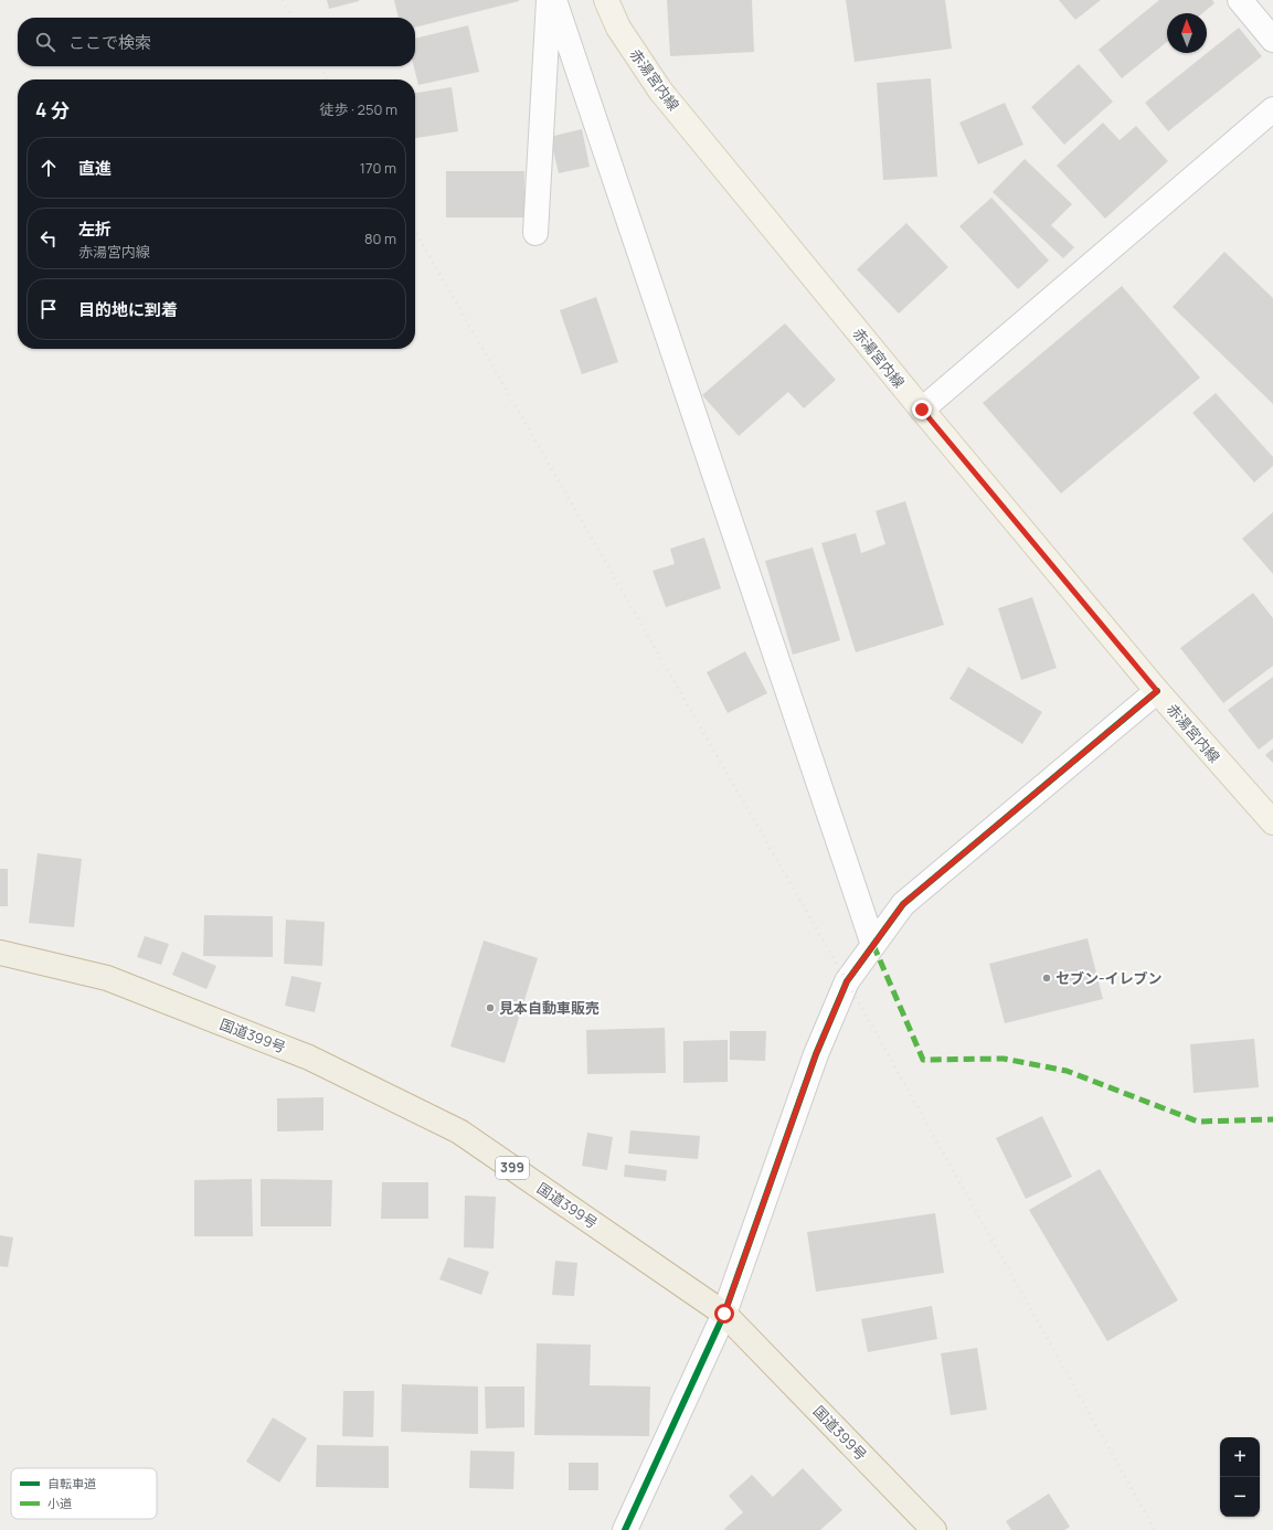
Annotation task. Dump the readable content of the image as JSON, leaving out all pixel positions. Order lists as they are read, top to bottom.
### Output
{
  "streets": {
    "highway": ["国道399号", "399"],
    "main road": ["赤湯宮内線"]
  },
  "places": ["セブン-イレブン", "見本自動車販売"],
  "legend": ["自転車道", "小道"],
  "north": "top",
  "page": {
    "search": "ここで検索",
    "heading": ["4 分", "徒歩 · 250 m"],
    "list": [
      ["直進", "170 m"],
      ["左折", "赤湯宮内線", "80 m"],
      "目的地に到着"
    ],
    "map_buttons": ["+", "−"]
  }
}
